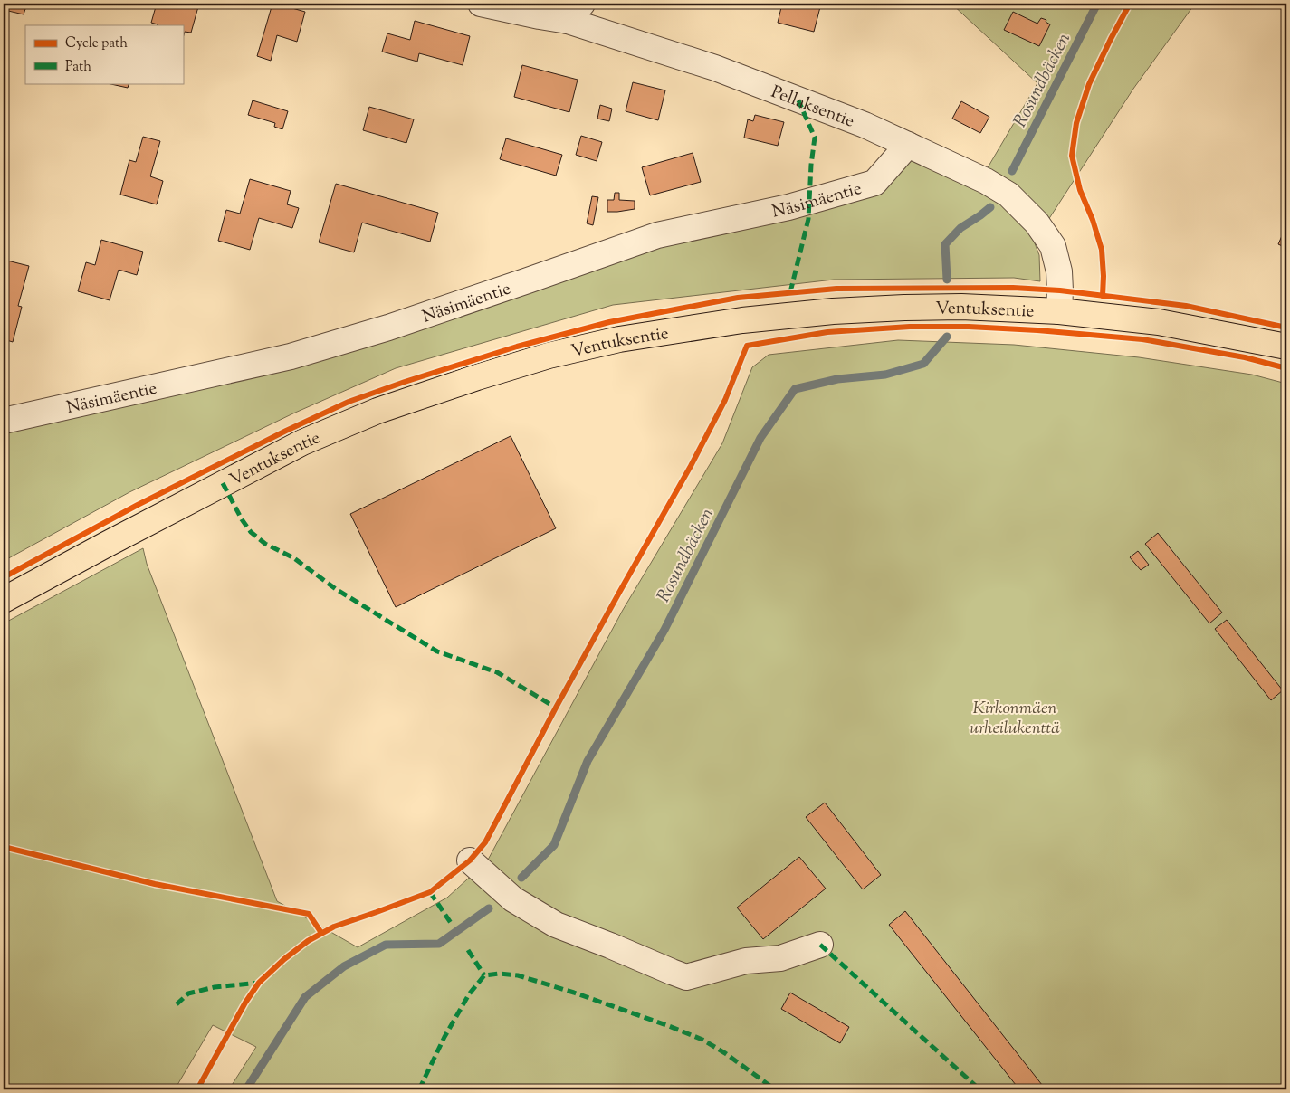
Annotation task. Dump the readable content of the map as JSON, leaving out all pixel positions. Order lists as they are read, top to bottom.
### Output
{
  "streets": {
    "main road": ["Ventuksentie"],
    "street": ["Pellaksentie", "Näsimäentie"]
  },
  "crossings": [
    ["Pellaksentie", "Näsimäentie"],
    ["Pellaksentie", "Ventuksentie"]
  ],
  "water": ["Rosundbäcken"],
  "parks": ["Kirkonmäen urheilukenttä"],
  "legend": ["Cycle path", "Path"]
}
